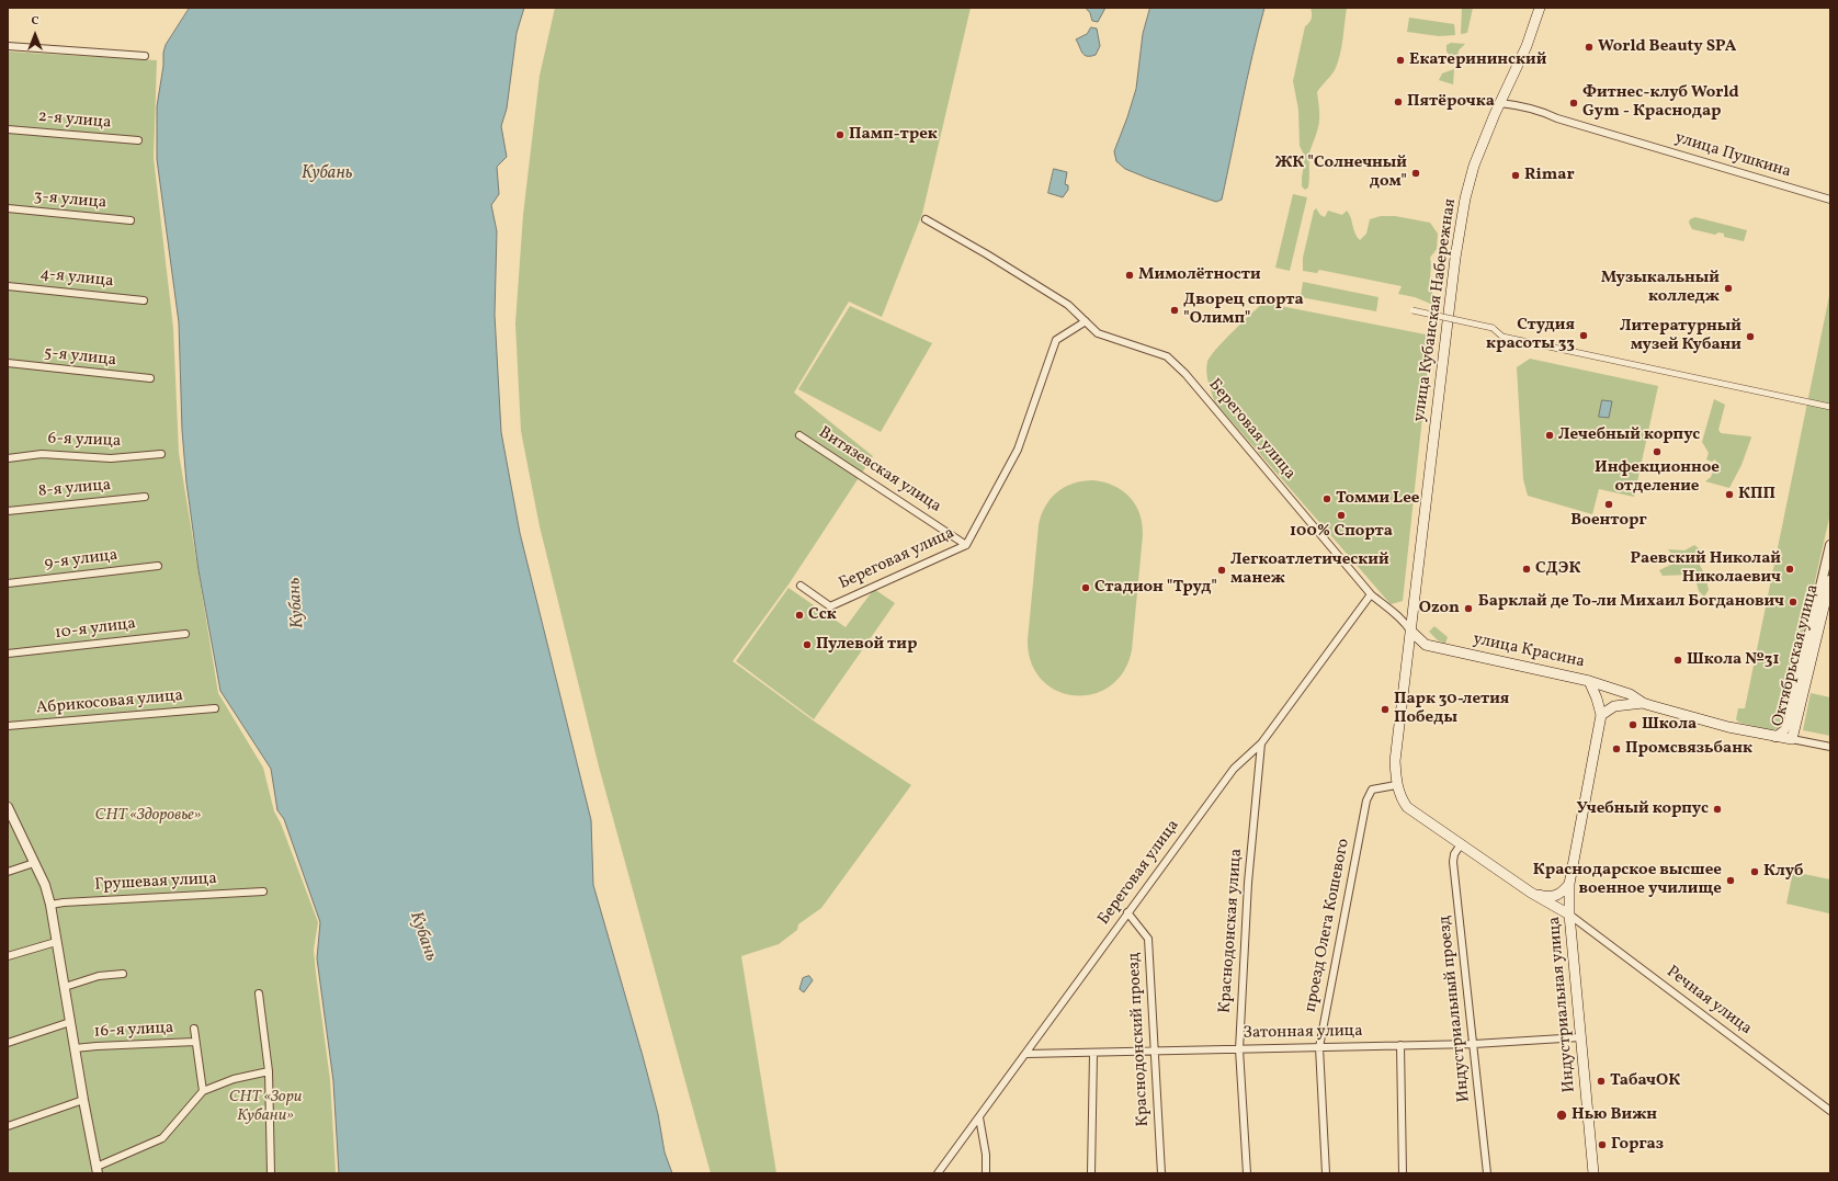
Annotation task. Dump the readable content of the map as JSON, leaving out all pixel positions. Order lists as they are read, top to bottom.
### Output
{
  "streets": {
    "main road": [
      "улица Кубанская Набережная",
      "улица Красина",
      "Октябрьская улица",
      "Индустриальная улица"
    ],
    "street": [
      "2-я улица",
      "улица Пушкина",
      "3-я улица",
      "4-я улица",
      "5-я улица",
      "Береговая улица",
      "6-я улица",
      "Витязевская улица",
      "8-я улица",
      "9-я улица",
      "10-я улица",
      "Абрикосовая улица",
      "Грушевая улица",
      "проезд Олега Кошевого",
      "Краснодонская улица",
      "Речная улица",
      "Индустриальный проезд",
      "16-я улица",
      "Затонная улица",
      "Краснодонский проезд"
    ]
  },
  "crossings": [
    ["улица Пушкина", "улица Кубанская Набережная"],
    ["улица Кубанская Набережная", "Береговая улица"],
    ["улица Кубанская Набережная", "улица Красина"],
    ["улица Кубанская Набережная", "проезд Олега Кошевого"],
    ["Береговая улица", "Витязевская улица"],
    ["Береговая улица", "улица Красина"],
    ["Береговая улица", "Краснодонская улица"],
    ["Береговая улица", "Затонная улица"],
    ["Береговая улица", "Краснодонский проезд"],
    ["улица Красина", "Октябрьская улица"],
    ["улица Красина", "Индустриальная улица"],
    ["проезд Олега Кошевого", "Затонная улица"],
    ["Краснодонская улица", "Затонная улица"],
    ["Речная улица", "Индустриальная улица"],
    ["Индустриальная улица", "Затонная улица"],
    ["Индустриальный проезд", "Затонная улица"],
    ["Затонная улица", "Краснодонский проезд"]
  ],
  "water": ["Кубань"],
  "parks": ["СНТ «Здоровье»", "СНТ «Зори Кубани»"],
  "places": [
    "World Beauty SPA",
    "Екатерининский",
    "Пятёрочка",
    "Фитнес-клуб World Gym - Краснодар",
    "Памп-трек",
    "ЖК \"Солнечный дом\"",
    "Rimar",
    "Мимолётности",
    "Музыкальный колледж",
    "Дворец спорта \"Олимп\"",
    "Студия красоты 33",
    "Литературный музей Кубани",
    "Лечебный корпус",
    "Инфекционное отделение",
    "КПП",
    "Томми Lee",
    "Военторг",
    "100% Спорта",
    "СДЭК",
    "Раевский Николай Николаевич",
    "Легкоатлетический манеж",
    "Стадион \"Труд\"",
    "Барклай де То-ли Михаил Богданович",
    "Ozon",
    "Сск",
    "Пулевой тир",
    "Школа №31",
    "Парк 30-летия Победы",
    "Школа",
    "Промсвязьбанк",
    "Учебный корпус",
    "Клуб",
    "Краснодарское высшее военное училище",
    "ТабачОК",
    "Нью Вижн",
    "Горгаз"
  ],
  "north": "top"
}
